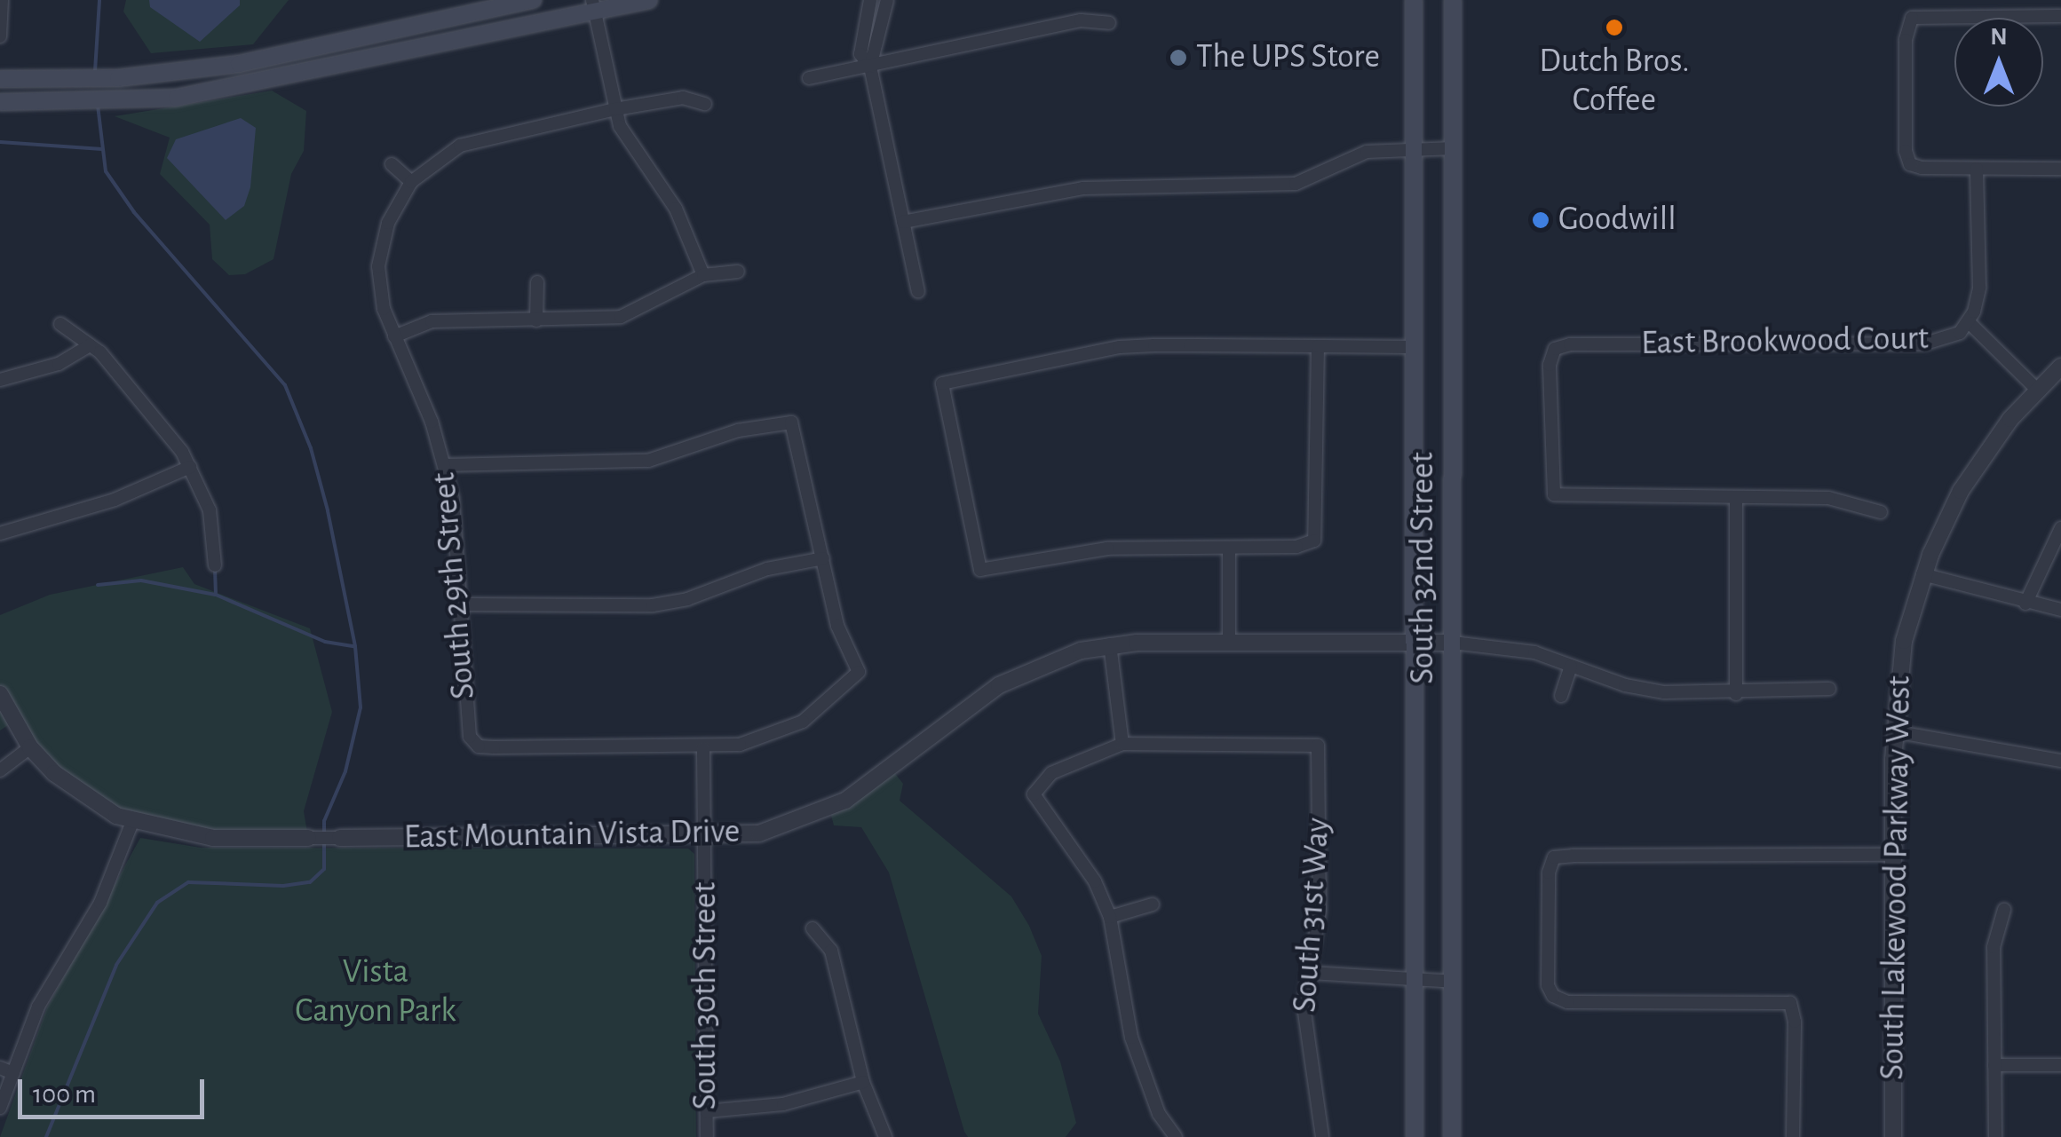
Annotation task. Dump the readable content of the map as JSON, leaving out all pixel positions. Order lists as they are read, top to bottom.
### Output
{
  "streets": {
    "main road": ["South 32nd Street"],
    "street": [
      "East Brookwood Court",
      "South 29th Street",
      "East Mountain Vista Drive",
      "South Lakewood Parkway West",
      "South 31st Way",
      "South 30th Street"
    ]
  },
  "crossings": [
    ["East Brookwood Court", "South Lakewood Parkway West"],
    ["South 32nd Street", "East Mountain Vista Drive"],
    ["South 29th Street", "South 30th Street"],
    ["East Mountain Vista Drive", "South 30th Street"]
  ],
  "parks": ["Vista Canyon Park"],
  "places": ["Dutch Bros. Coffee", "The UPS Store", "Goodwill"],
  "scale_bar": "100 m",
  "north": "top"
}
